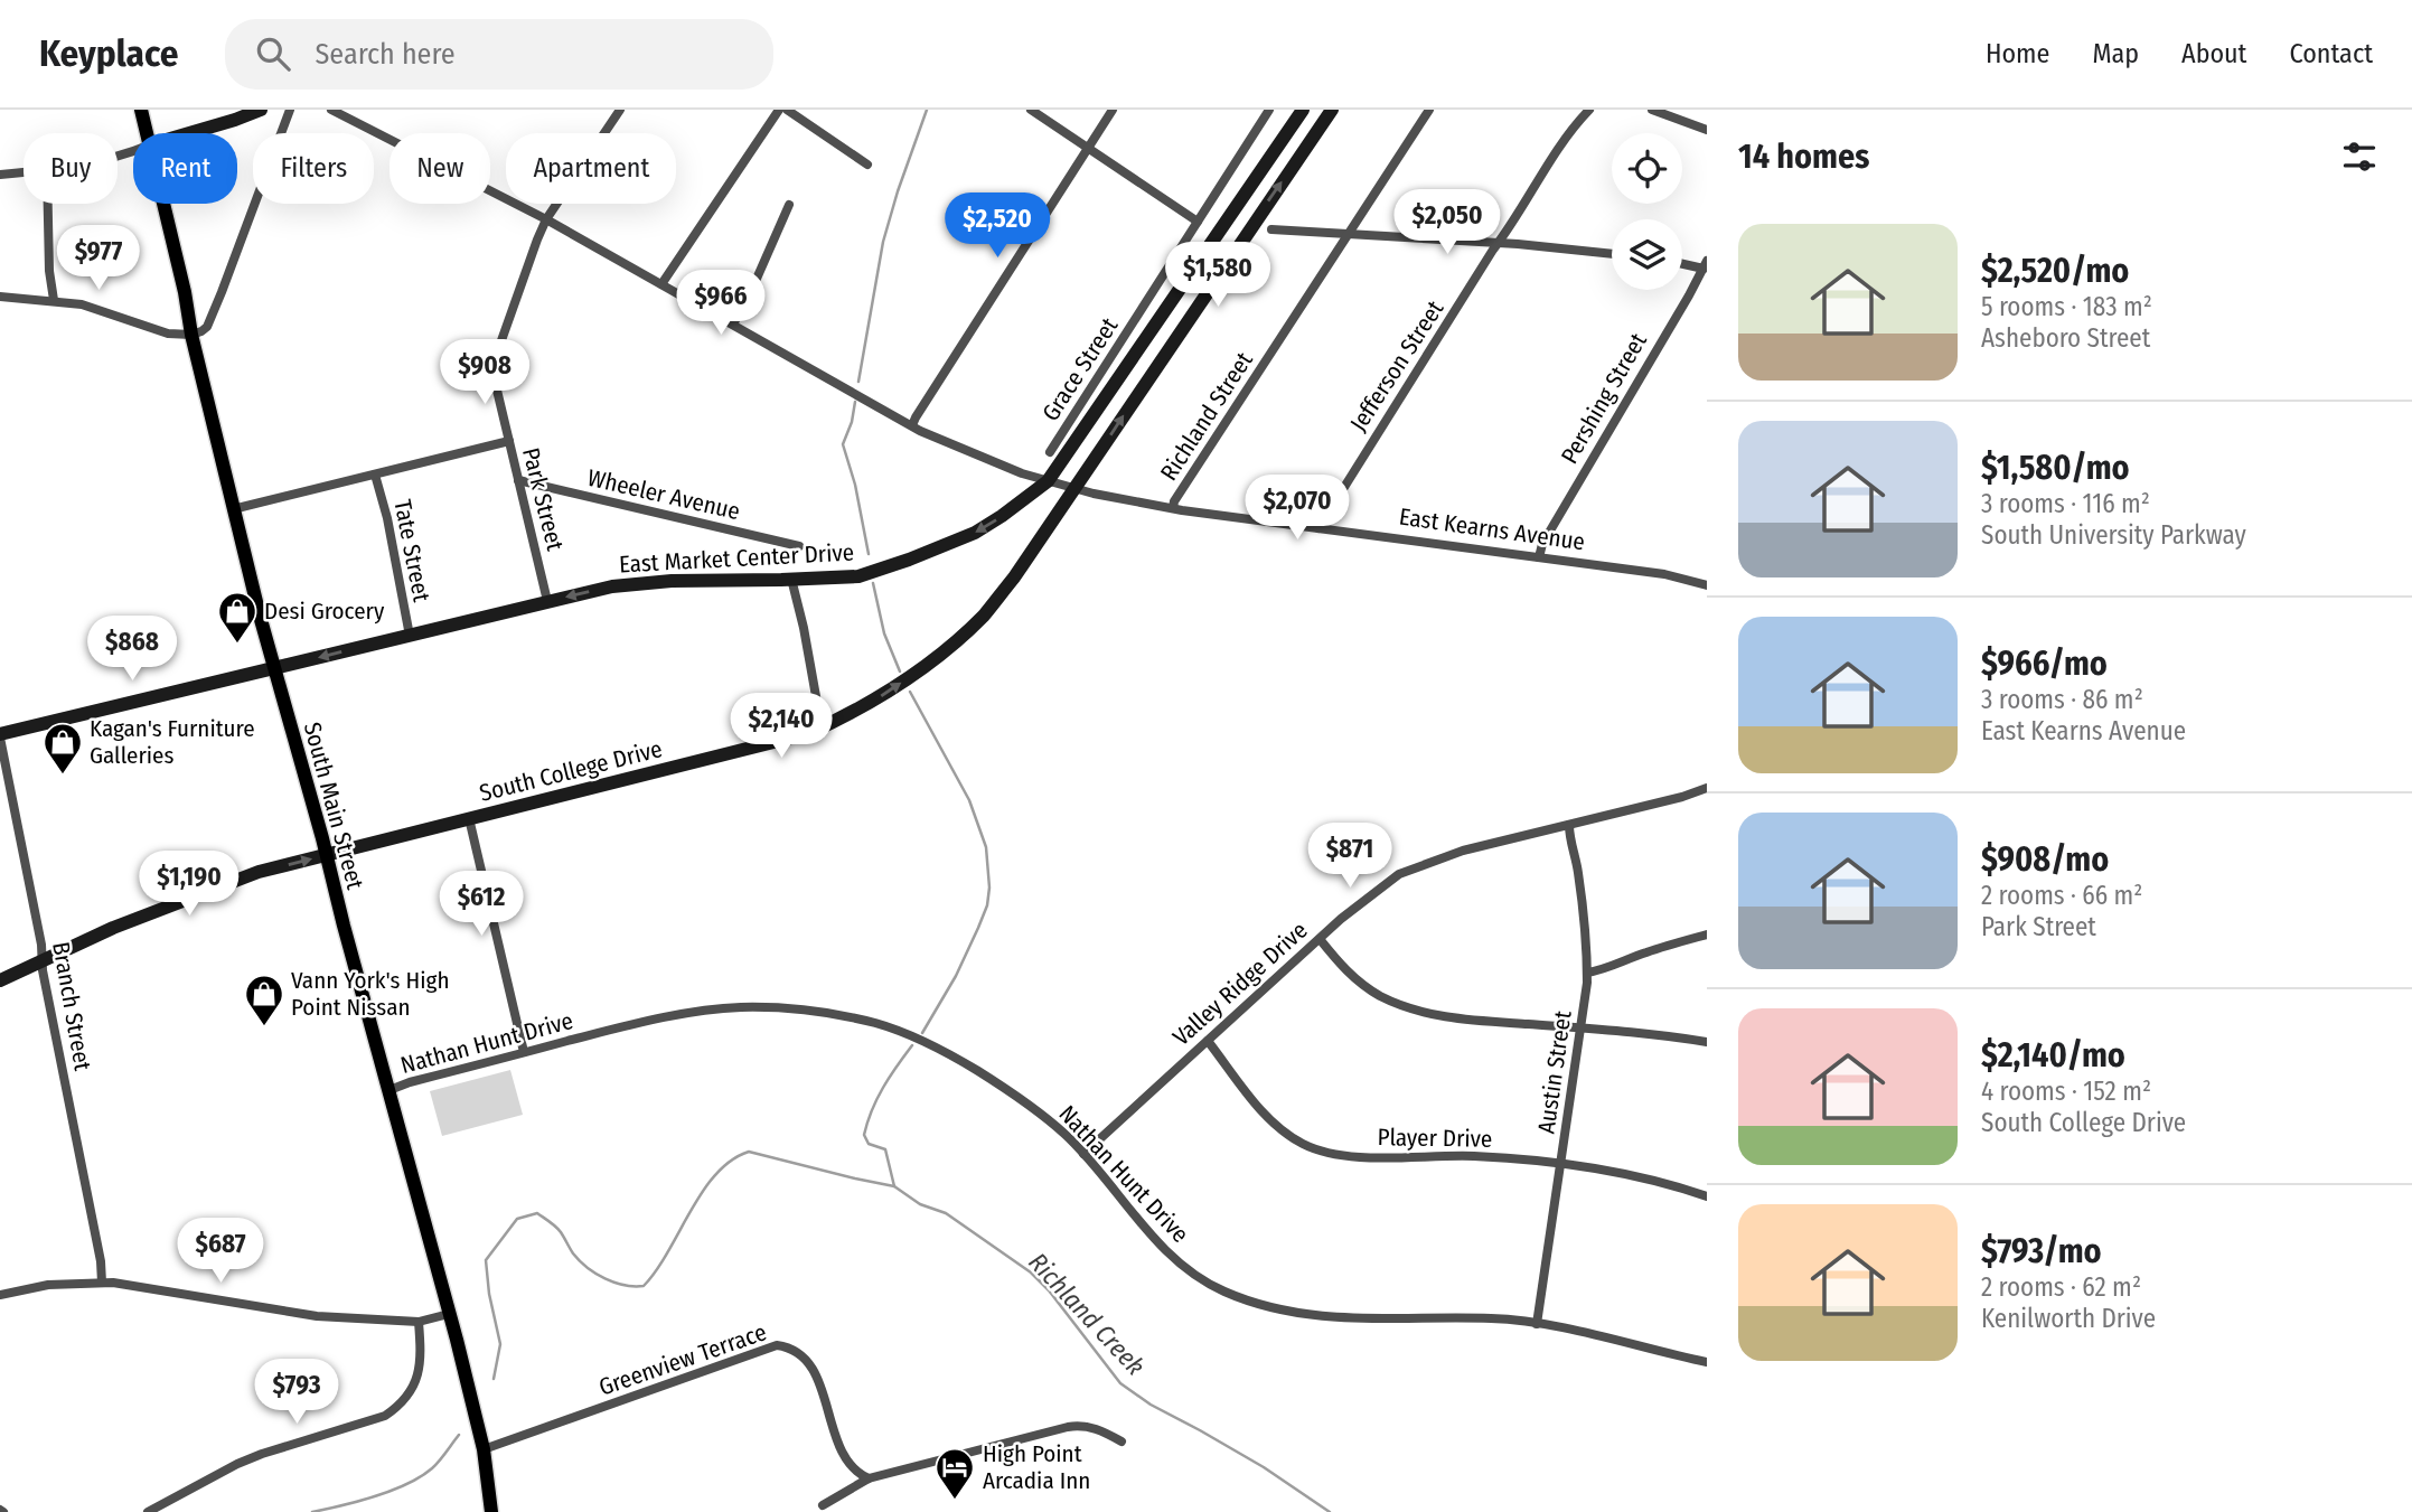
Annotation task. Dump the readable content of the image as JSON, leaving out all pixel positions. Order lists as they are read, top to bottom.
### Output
{
  "streets": {
    "main road": ["East Market Center Drive", "South College Drive", "South Main Street"],
    "street": [
      "Jefferson Street",
      "Grace Street",
      "Pershing Street",
      "Richland Street",
      "Wheeler Avenue",
      "Park Street",
      "East Kearns Avenue",
      "Tate Street",
      "Valley Ridge Drive",
      "Branch Street",
      "Nathan Hunt Drive",
      "Austin Street",
      "Player Drive",
      "Greenview Terrace"
    ]
  },
  "crossings": [
    ["Jefferson Street", "East Kearns Avenue"],
    ["Pershing Street", "East Kearns Avenue"],
    ["Richland Street", "East Kearns Avenue"],
    ["Wheeler Avenue", "Park Street"],
    ["Park Street", "East Kearns Avenue"],
    ["Park Street", "East Market Center Drive"],
    ["East Kearns Avenue", "East Market Center Drive"],
    ["East Kearns Avenue", "South College Drive"],
    ["Tate Street", "East Market Center Drive"],
    ["East Market Center Drive", "South Main Street"],
    ["East Market Center Drive", "Branch Street"],
    ["South College Drive", "South Main Street"],
    ["South College Drive", "Branch Street"],
    ["South Main Street", "Nathan Hunt Drive"],
    ["South Main Street", "Greenview Terrace"],
    ["Valley Ridge Drive", "Nathan Hunt Drive"],
    ["Valley Ridge Drive", "Austin Street"],
    ["Valley Ridge Drive", "Player Drive"],
    ["Nathan Hunt Drive", "Austin Street"],
    ["Austin Street", "Player Drive"]
  ],
  "one_way": ["East Market Center Drive", "South College Drive"],
  "water": ["Richland Creek"],
  "places": {
    "shop": ["Desi Grocery", "Kagan's Furniture Galleries", "Vann York's High Point Nissan"],
    "hotel": ["High Point Arcadia Inn"]
  },
  "page": {
    "header": "Keyplace",
    "search": "Search here",
    "nav": [
      "Home",
      "Map",
      "About",
      "Contact"
    ],
    "heading": "14 homes",
    "chip": [
      "Buy",
      "Rent",
      "Filters",
      "New",
      "Apartment"
    ],
    "price": [
      "$2,050",
      "$2,520",
      "$977",
      "$1,580",
      "$966",
      "$908",
      "$2,070",
      "$868",
      "$2,140",
      "$871",
      "$1,190",
      "$612",
      "$687",
      "$793"
    ],
    "list": [
      {
        "name": "$2,520/mo",
        "note": "5 rooms · 183 m² · Asheboro Street"
      },
      {
        "name": "$1,580/mo",
        "note": "3 rooms · 116 m² · South University Parkway"
      },
      {
        "name": "$966/mo",
        "note": "3 rooms · 86 m² · East Kearns Avenue"
      },
      {
        "name": "$908/mo",
        "note": "2 rooms · 66 m² · Park Street"
      },
      {
        "name": "$2,140/mo",
        "note": "4 rooms · 152 m² · South College Drive"
      },
      {
        "name": "$793/mo",
        "note": "2 rooms · 62 m² · Kenilworth Drive"
      }
    ]
  }
}
